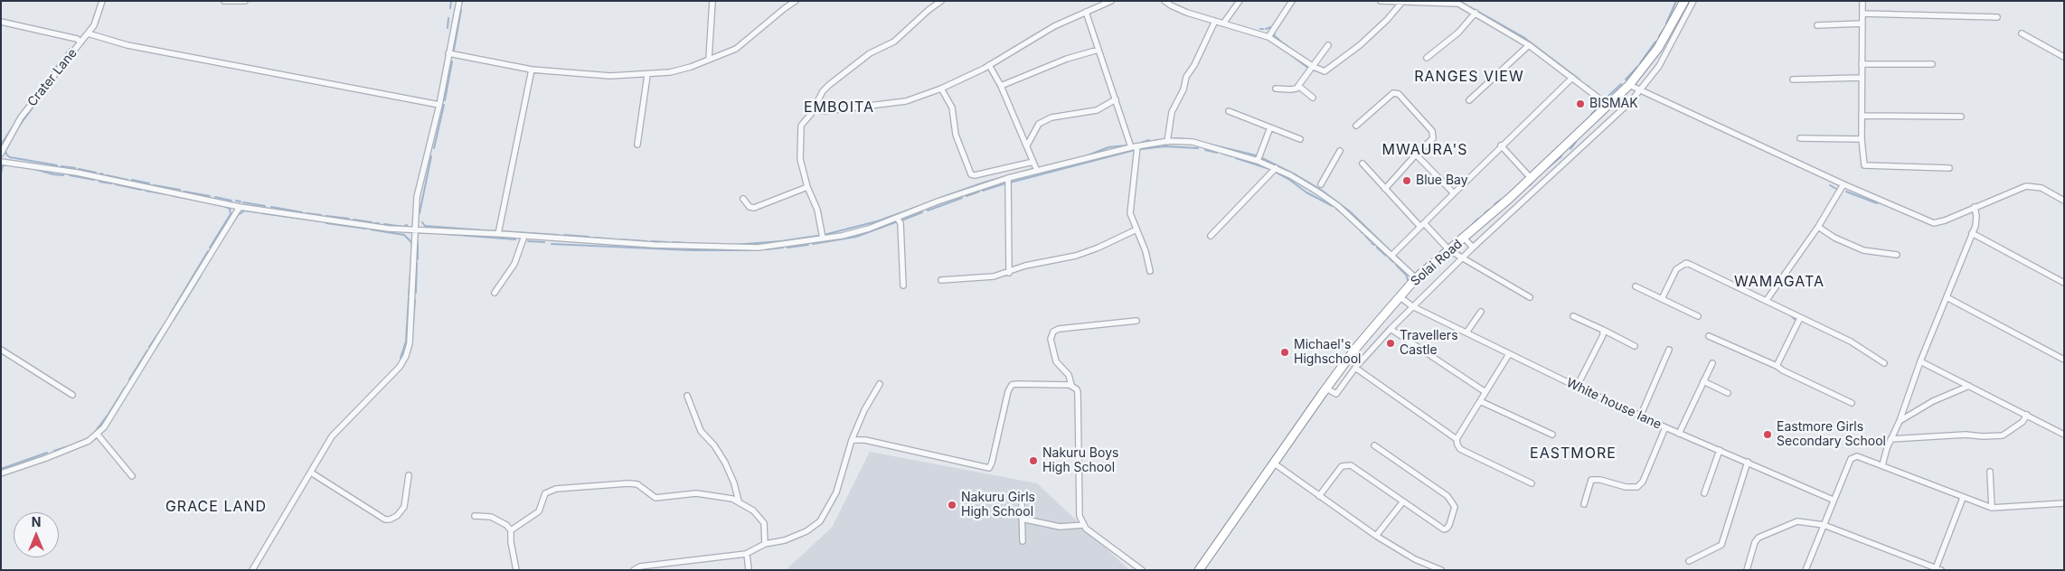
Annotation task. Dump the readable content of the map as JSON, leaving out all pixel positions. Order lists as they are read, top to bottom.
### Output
{
  "streets": {
    "highway": ["Solai Road"],
    "street": ["Crater Lane", "White house lane"]
  },
  "crossings": [
    ["Solai Road", "White house lane"]
  ],
  "districts": [
    "RANGES VIEW",
    "EMBOITA",
    "MWAURA'S",
    "WAMAGATA",
    "EASTMORE",
    "GRACE LAND"
  ],
  "places": [
    "BISMAK",
    "Blue Bay",
    "Travellers Castle",
    "Michael's Highschool",
    "Eastmore Girls Secondary School",
    "Nakuru Boys High School",
    "Nakuru Girls High School"
  ],
  "north": "top"
}
